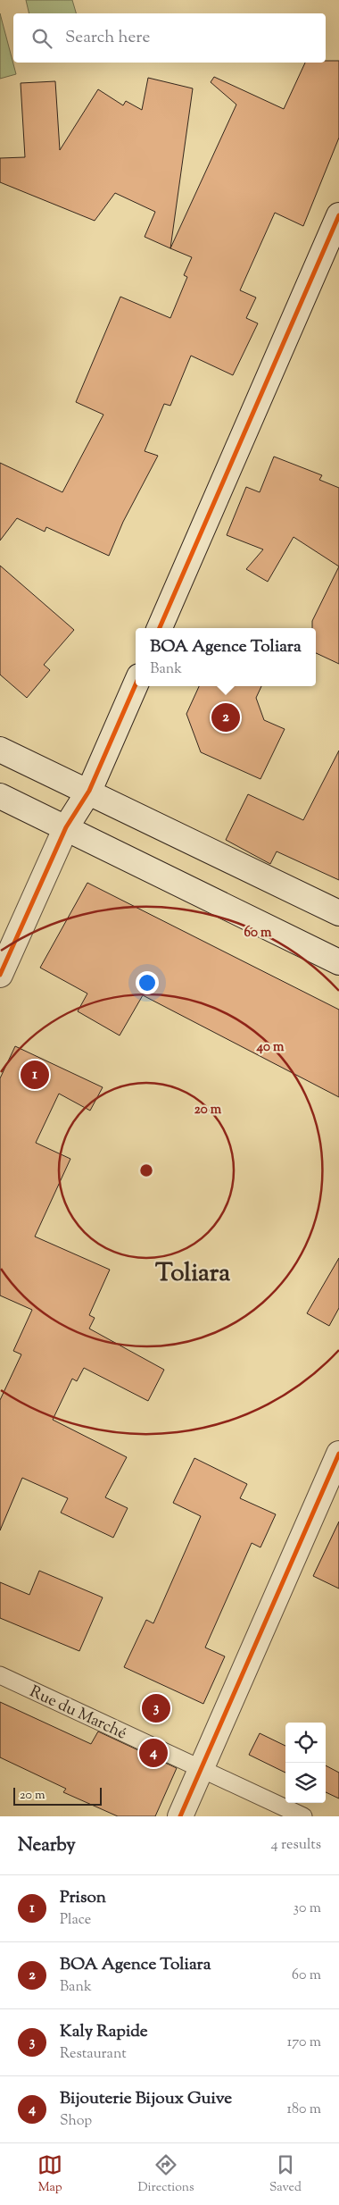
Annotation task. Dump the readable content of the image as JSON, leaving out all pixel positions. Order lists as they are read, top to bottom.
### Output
{
  "streets": {
    "lane": ["Rue du Marché"]
  },
  "districts": ["Toliara"],
  "scale_bar": "20 m",
  "page": {
    "search": "Search here",
    "popup": ["BOA Agence Toliara", "Bank"],
    "pins": [
      "2",
      "1",
      "3",
      "4"
    ],
    "scale": "20 m",
    "heading": ["Nearby", "4 results"],
    "list": [
      {
        "mark": "1",
        "name": "Prison",
        "note": "Place",
        "value": "30 m"
      },
      {
        "mark": "2",
        "name": "BOA Agence Toliara",
        "note": "Bank",
        "value": "60 m"
      },
      {
        "mark": "3",
        "name": "Kaly Rapide",
        "note": "Restaurant",
        "value": "170 m"
      },
      {
        "mark": "4",
        "name": "Bijouterie Bijoux Guive",
        "note": "Shop",
        "value": "180 m"
      }
    ],
    "nav": ["Map", "Directions", "Saved"]
  },
  "rings": ["60 m", "40 m", "20 m"]
}
